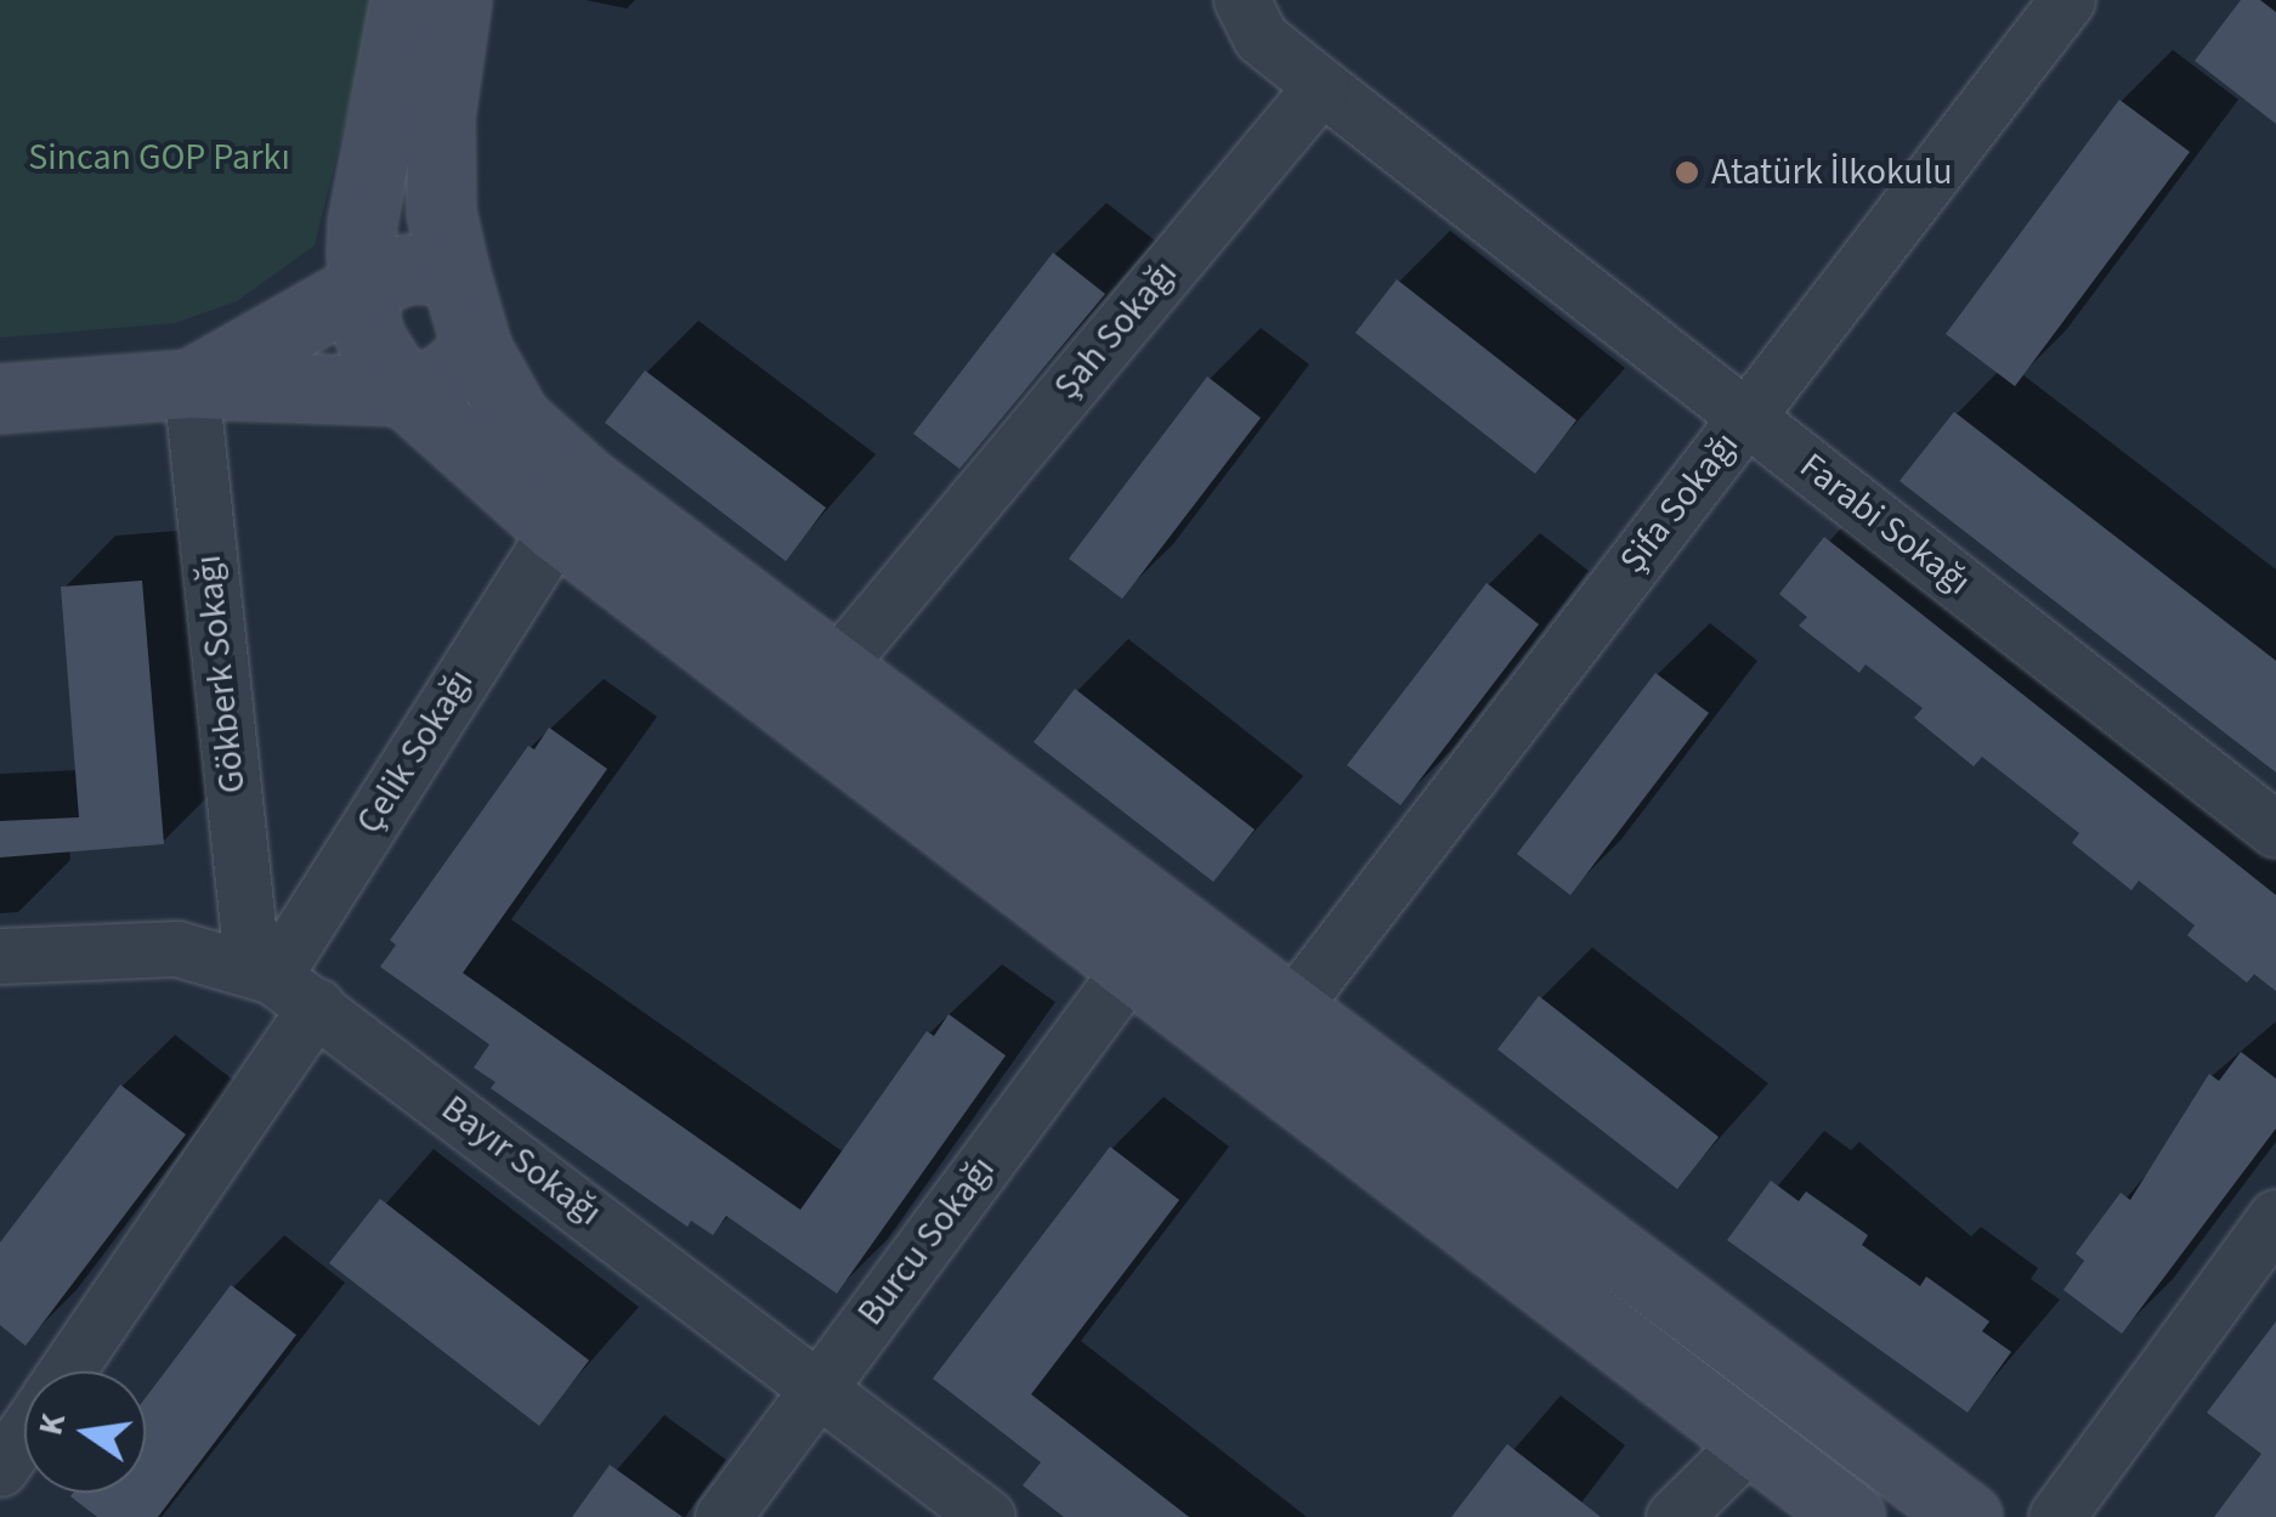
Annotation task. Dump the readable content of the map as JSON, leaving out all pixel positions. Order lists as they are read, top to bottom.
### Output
{
  "streets": {
    "street": [
      "Şah Sokağı",
      "Şifa Sokağı",
      "Farabi Sokağı",
      "Gökberk Sokağı",
      "Çelik Sokağı",
      "Bayır Sokağı",
      "Burcu Sokağı"
    ]
  },
  "crossings": [
    ["Şah Sokağı", "Farabi Sokağı"],
    ["Şifa Sokağı", "Farabi Sokağı"],
    ["Gökberk Sokağı", "Çelik Sokağı"],
    ["Gökberk Sokağı", "Bayır Sokağı"],
    ["Çelik Sokağı", "Bayır Sokağı"],
    ["Bayır Sokağı", "Burcu Sokağı"]
  ],
  "parks": ["Sincan GOP Parkı"],
  "places": ["Atatürk İlkokulu"],
  "north": "left"
}
